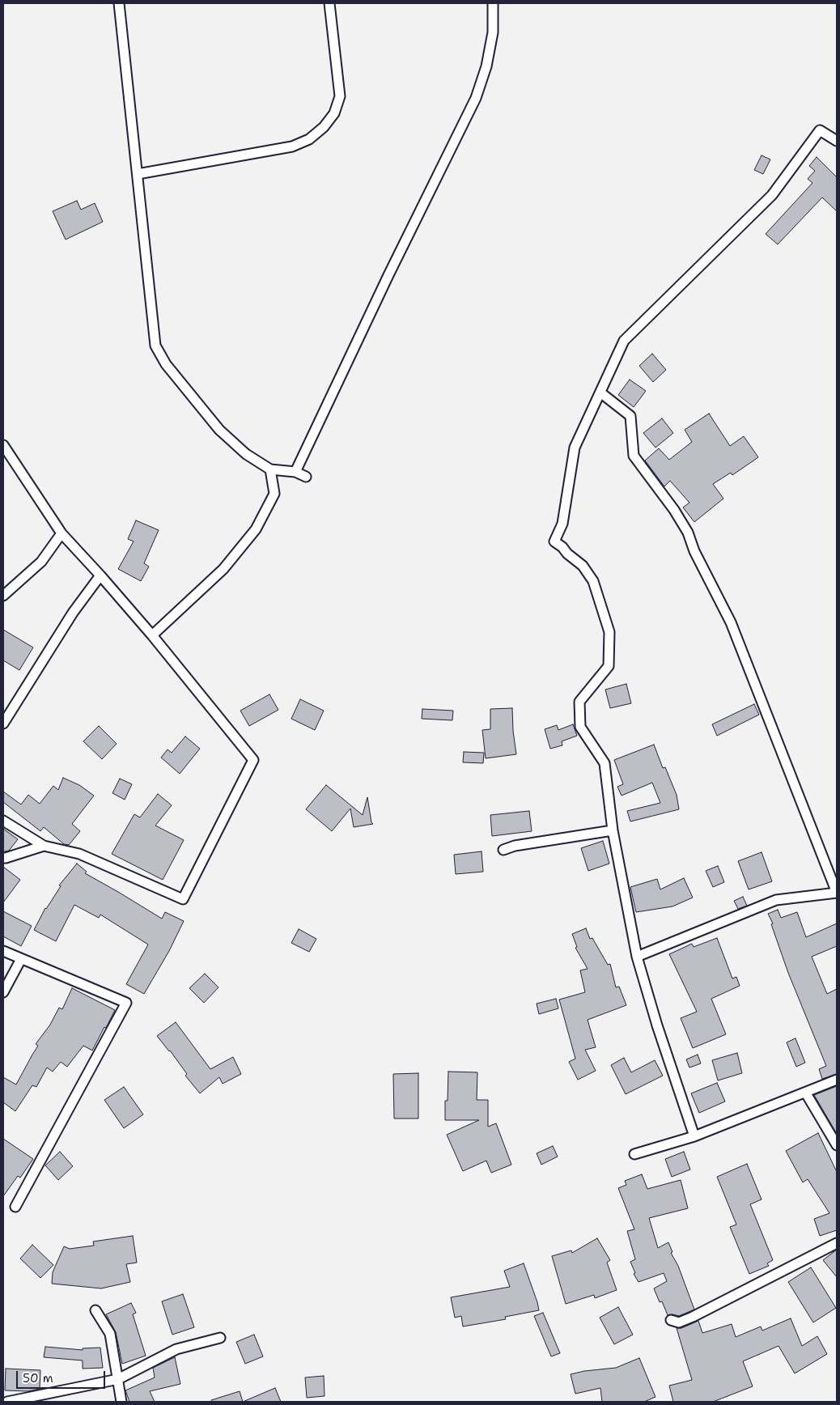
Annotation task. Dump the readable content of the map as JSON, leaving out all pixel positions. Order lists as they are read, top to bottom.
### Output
{
  "scale_bar": "50 m"
}
